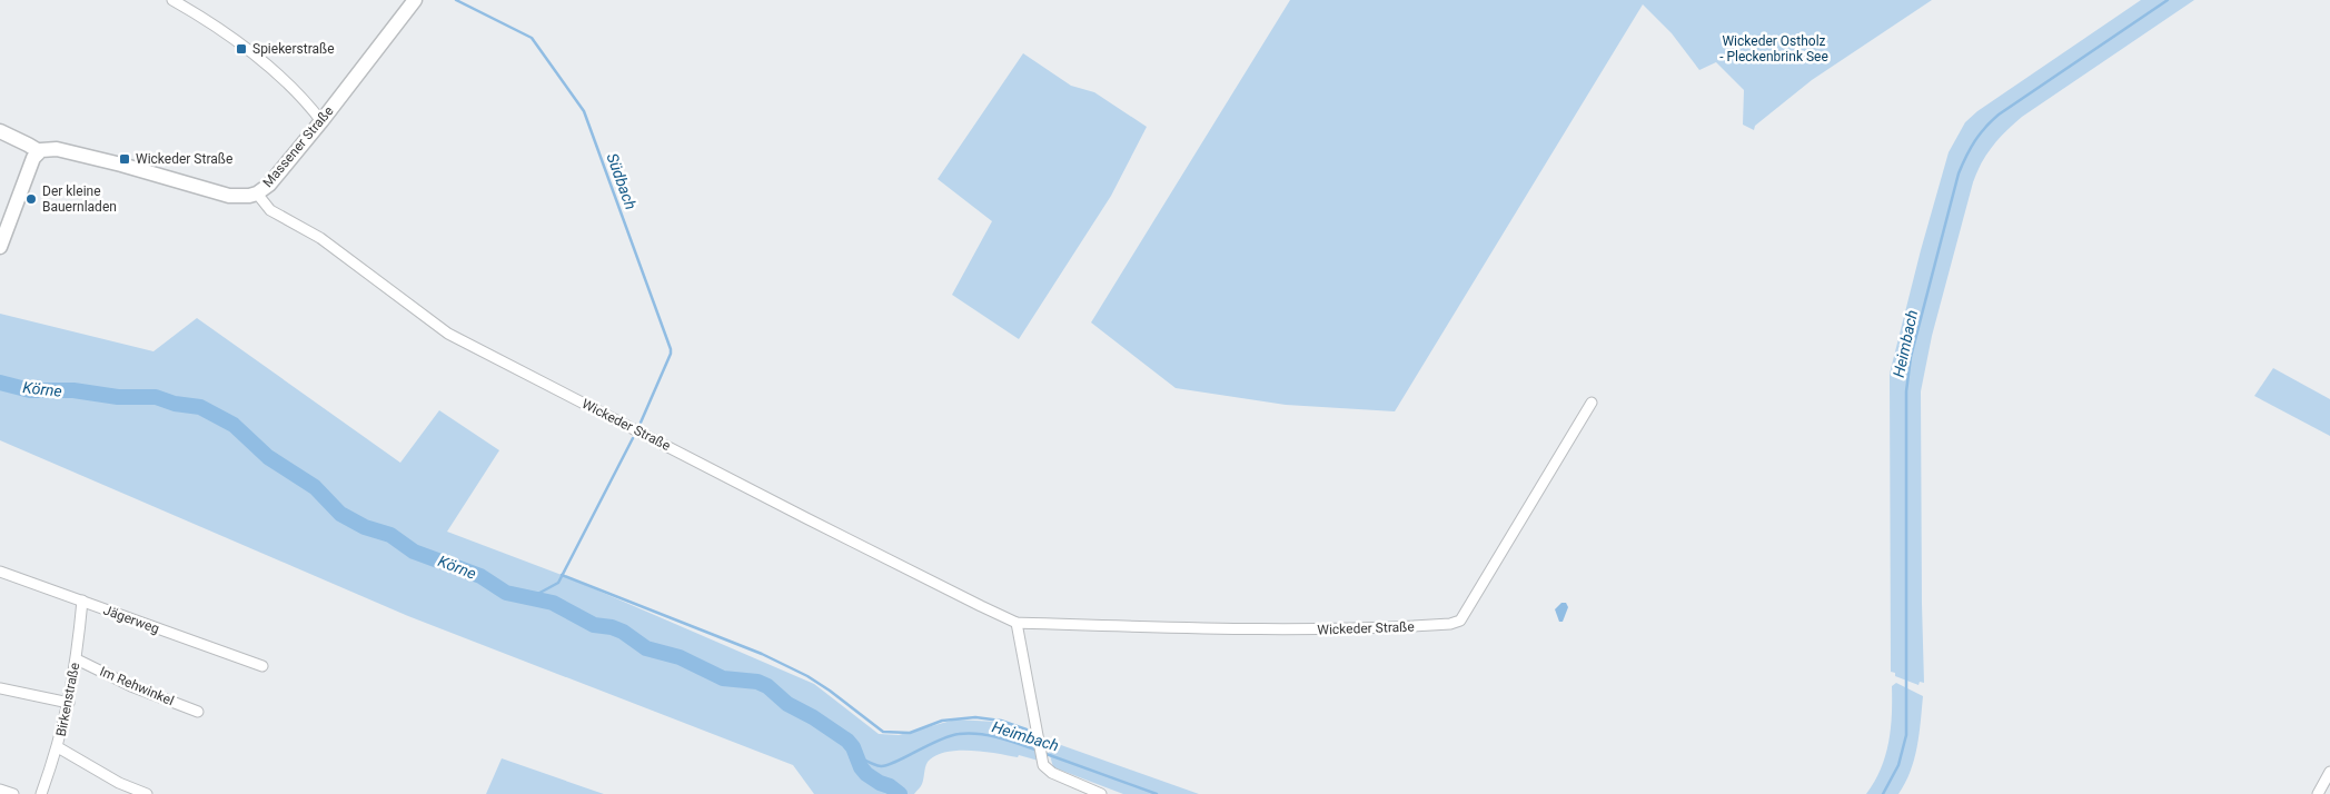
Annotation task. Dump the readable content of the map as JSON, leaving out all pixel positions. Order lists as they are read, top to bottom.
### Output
{
  "streets": {
    "main road": ["Massener Straße"],
    "street": [
      "Wickeder Straße",
      "Jägerweg",
      "Im Rehwinkel",
      "Birkenstraße"
    ]
  },
  "crossings": [
    ["Massener Straße", "Wickeder Straße"],
    ["Jägerweg", "Birkenstraße"],
    ["Im Rehwinkel", "Birkenstraße"]
  ],
  "water": ["Südbach", "Heimbach", "Körne"],
  "parks": ["Wickeder Ostholz - Pleckenbrink See"],
  "places": {
    "transit": ["Spiekerstraße", "Wickeder Straße"],
    "other": ["Der kleine Bauernladen"]
  }
}
